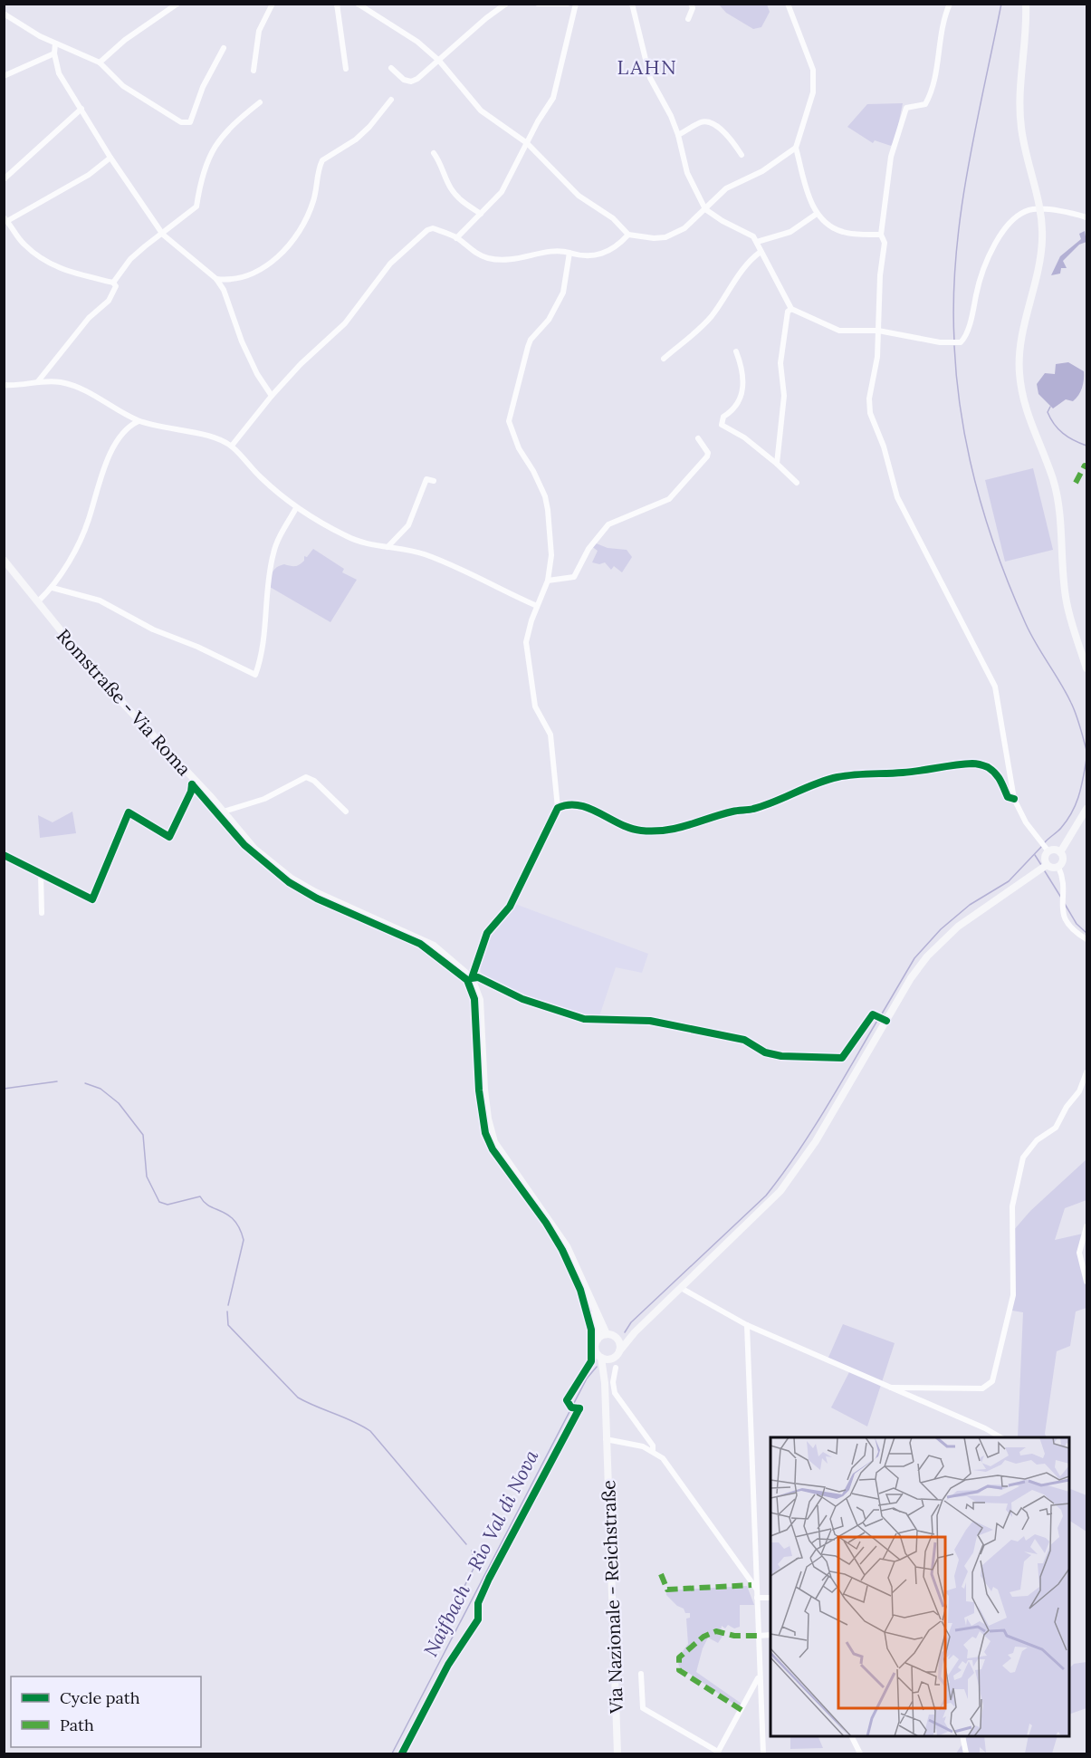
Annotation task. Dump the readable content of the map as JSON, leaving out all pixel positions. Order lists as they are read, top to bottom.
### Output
{
  "streets": {
    "main road": ["Romstraße - Via Roma", "Via Nazionale - Reichstraße"]
  },
  "districts": ["LAHN"],
  "water": ["Naifbach - Rio Val di Nova"],
  "legend": ["Cycle path", "Path"]
}
